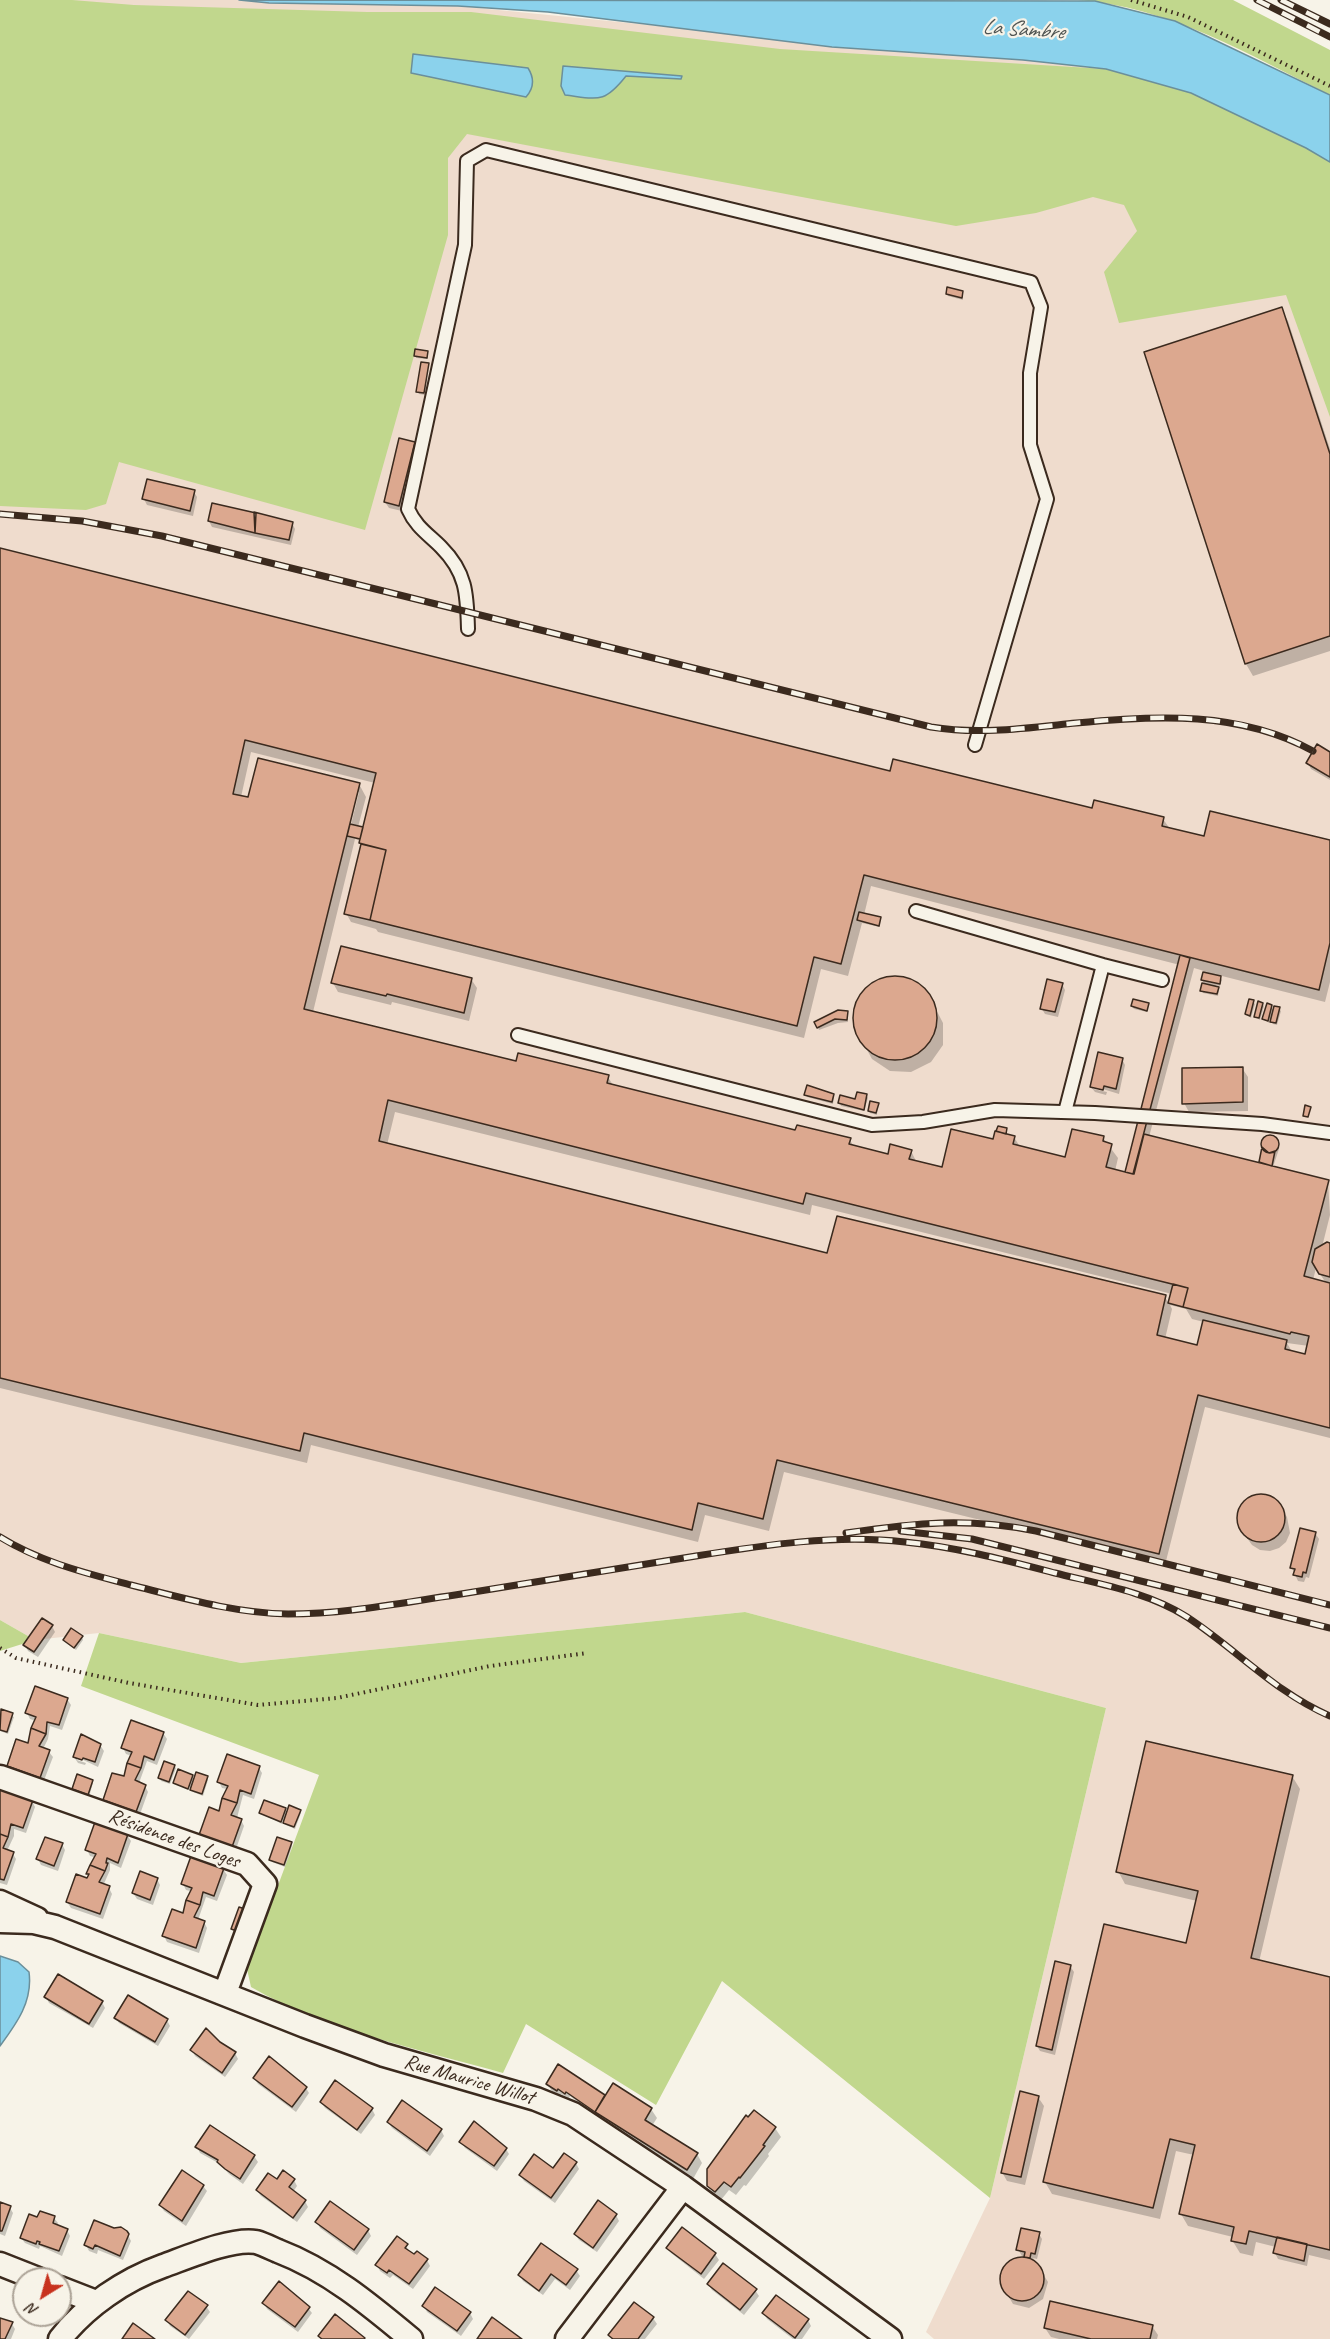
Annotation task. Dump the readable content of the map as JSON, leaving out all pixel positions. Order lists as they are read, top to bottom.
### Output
{
  "streets": {
    "street": ["Résidence des Loges", "Rue Maurice Willot"]
  },
  "crossings": [
    ["Résidence des Loges", "Rue Maurice Willot"]
  ],
  "water": ["La Sambre"],
  "north": "bottom left"
}
